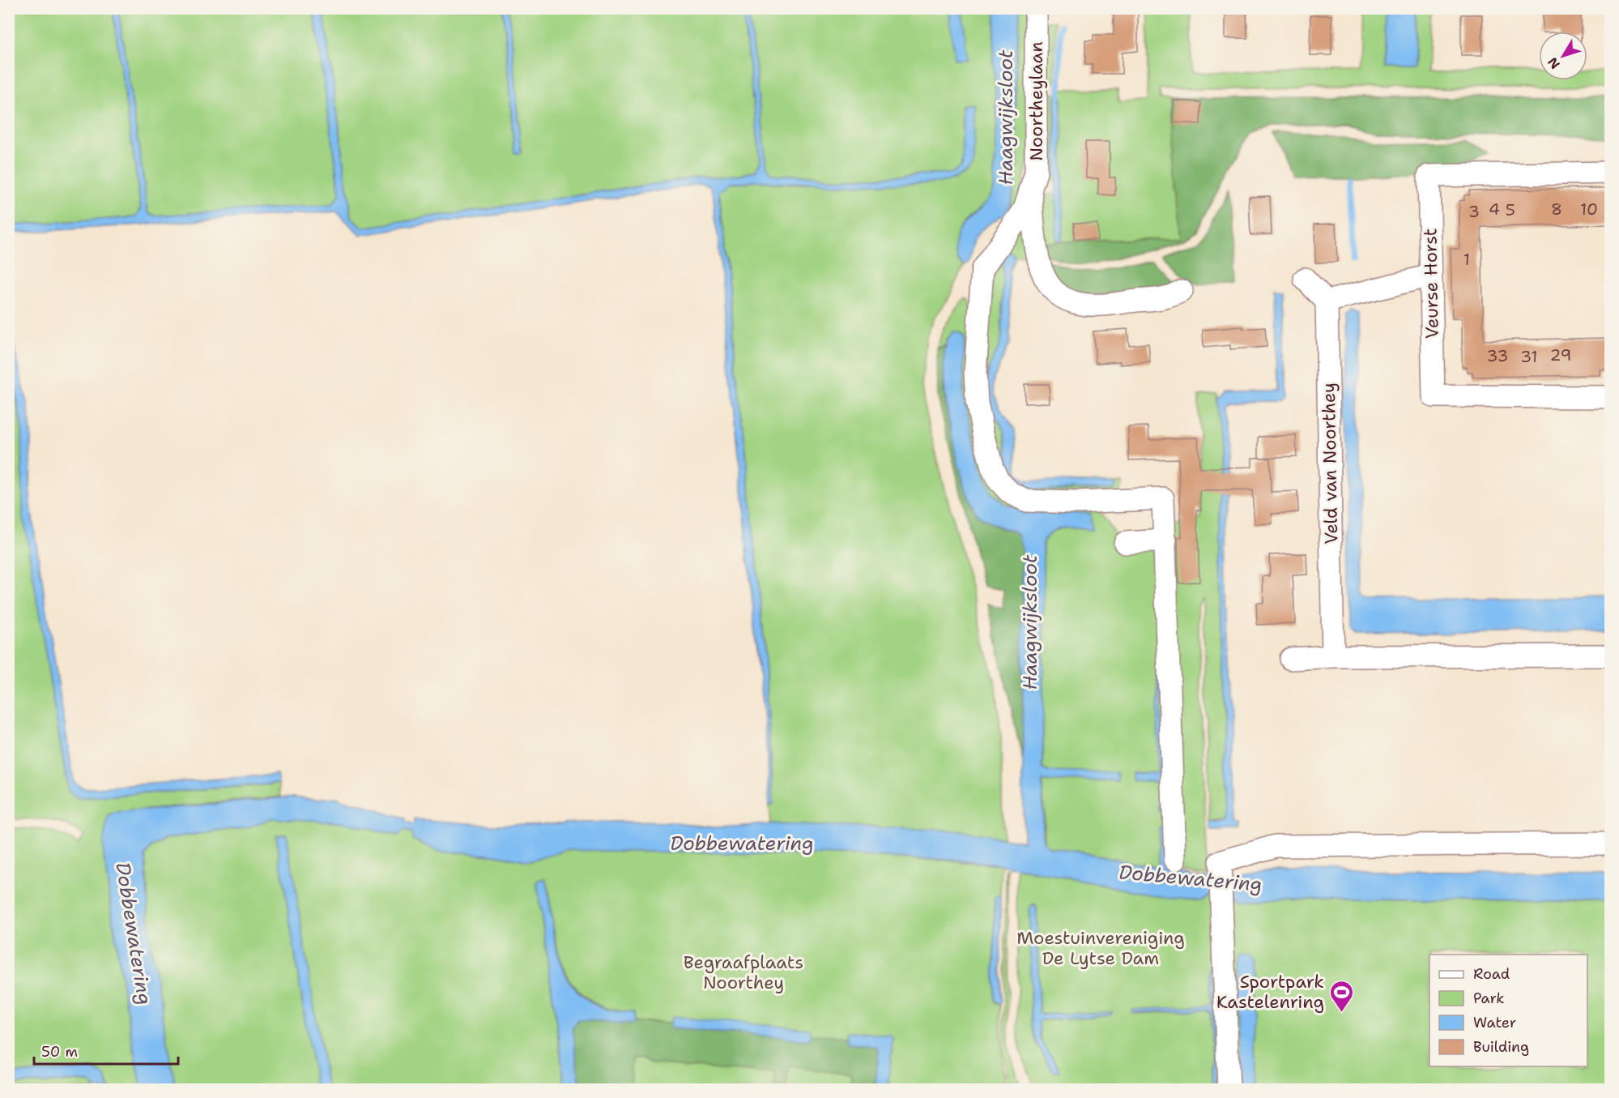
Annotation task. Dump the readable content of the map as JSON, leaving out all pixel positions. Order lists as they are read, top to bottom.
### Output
{
  "streets": {
    "street": ["Noortheylaan", "Veurse Horst", "Veld van Noorthey"]
  },
  "water": ["Haagwijksloot", "Dobbewatering"],
  "parks": ["Moestuinvereniging De Lytse Dam", "Begraafplaats Noorthey"],
  "places": {
    "sports": ["Sportpark Kastelenring"]
  },
  "house_numbers": [
    "4",
    "8",
    "10",
    "5",
    "3",
    "1",
    "29",
    "33",
    "31"
  ],
  "legend": [
    "Road",
    "Park",
    "Water",
    "Building"
  ],
  "scale_bar": "50 m",
  "north": "bottom left"
}
